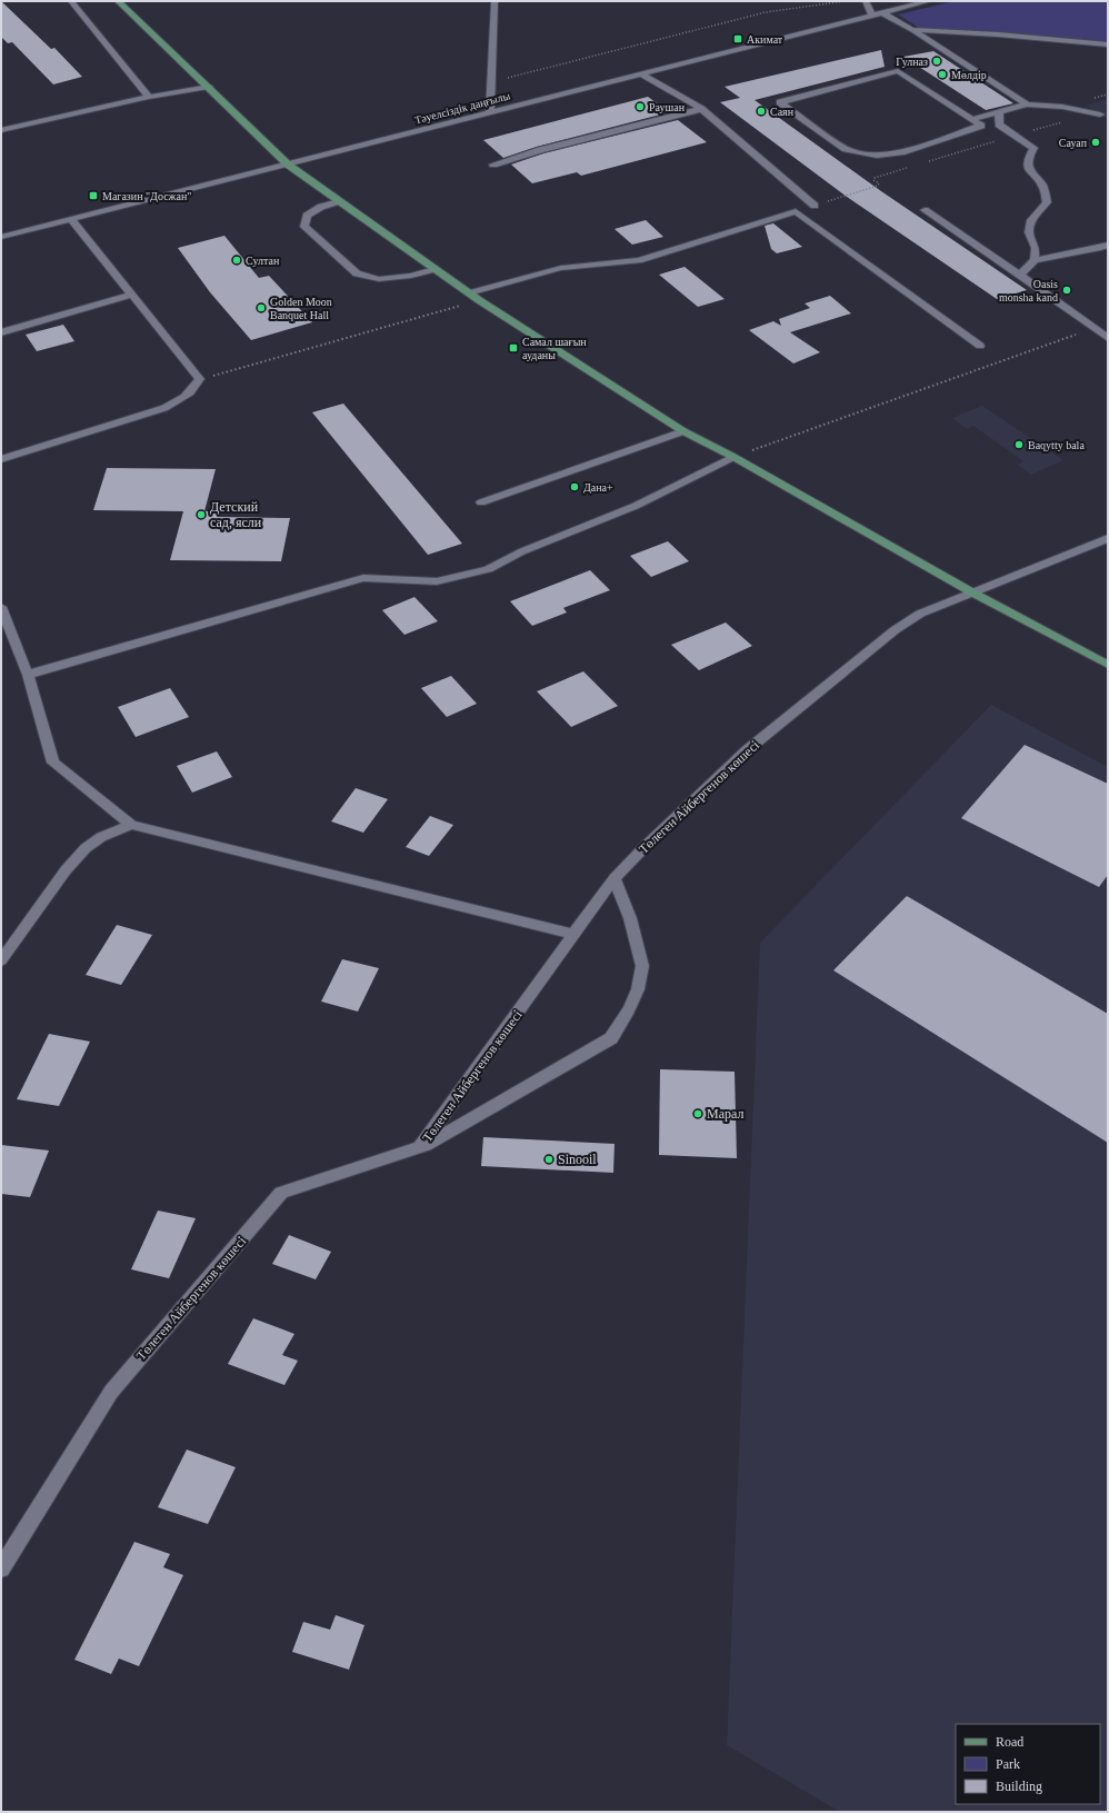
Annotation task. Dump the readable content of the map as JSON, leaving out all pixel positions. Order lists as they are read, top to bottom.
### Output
{
  "streets": {
    "street": ["Тәуелсіздік даңғылы", "Төлеген Айбергенов көшесі"]
  },
  "places": {
    "transit": ["Акимат", "Магазин \"Досжан\"", "Самал шағын ауданы"],
    "other": [
      "Гулназ",
      "Мөлдір",
      "Раушан",
      "Саян",
      "Сауап",
      "Султан",
      "Oasis monsha kand",
      "Golden Moon Banquet Hall",
      "Baqytty bala",
      "Дана+",
      "Детский сад, ясли",
      "Марал",
      "Sinooil"
    ]
  },
  "legend": ["Road", "Park", "Building"]
}
